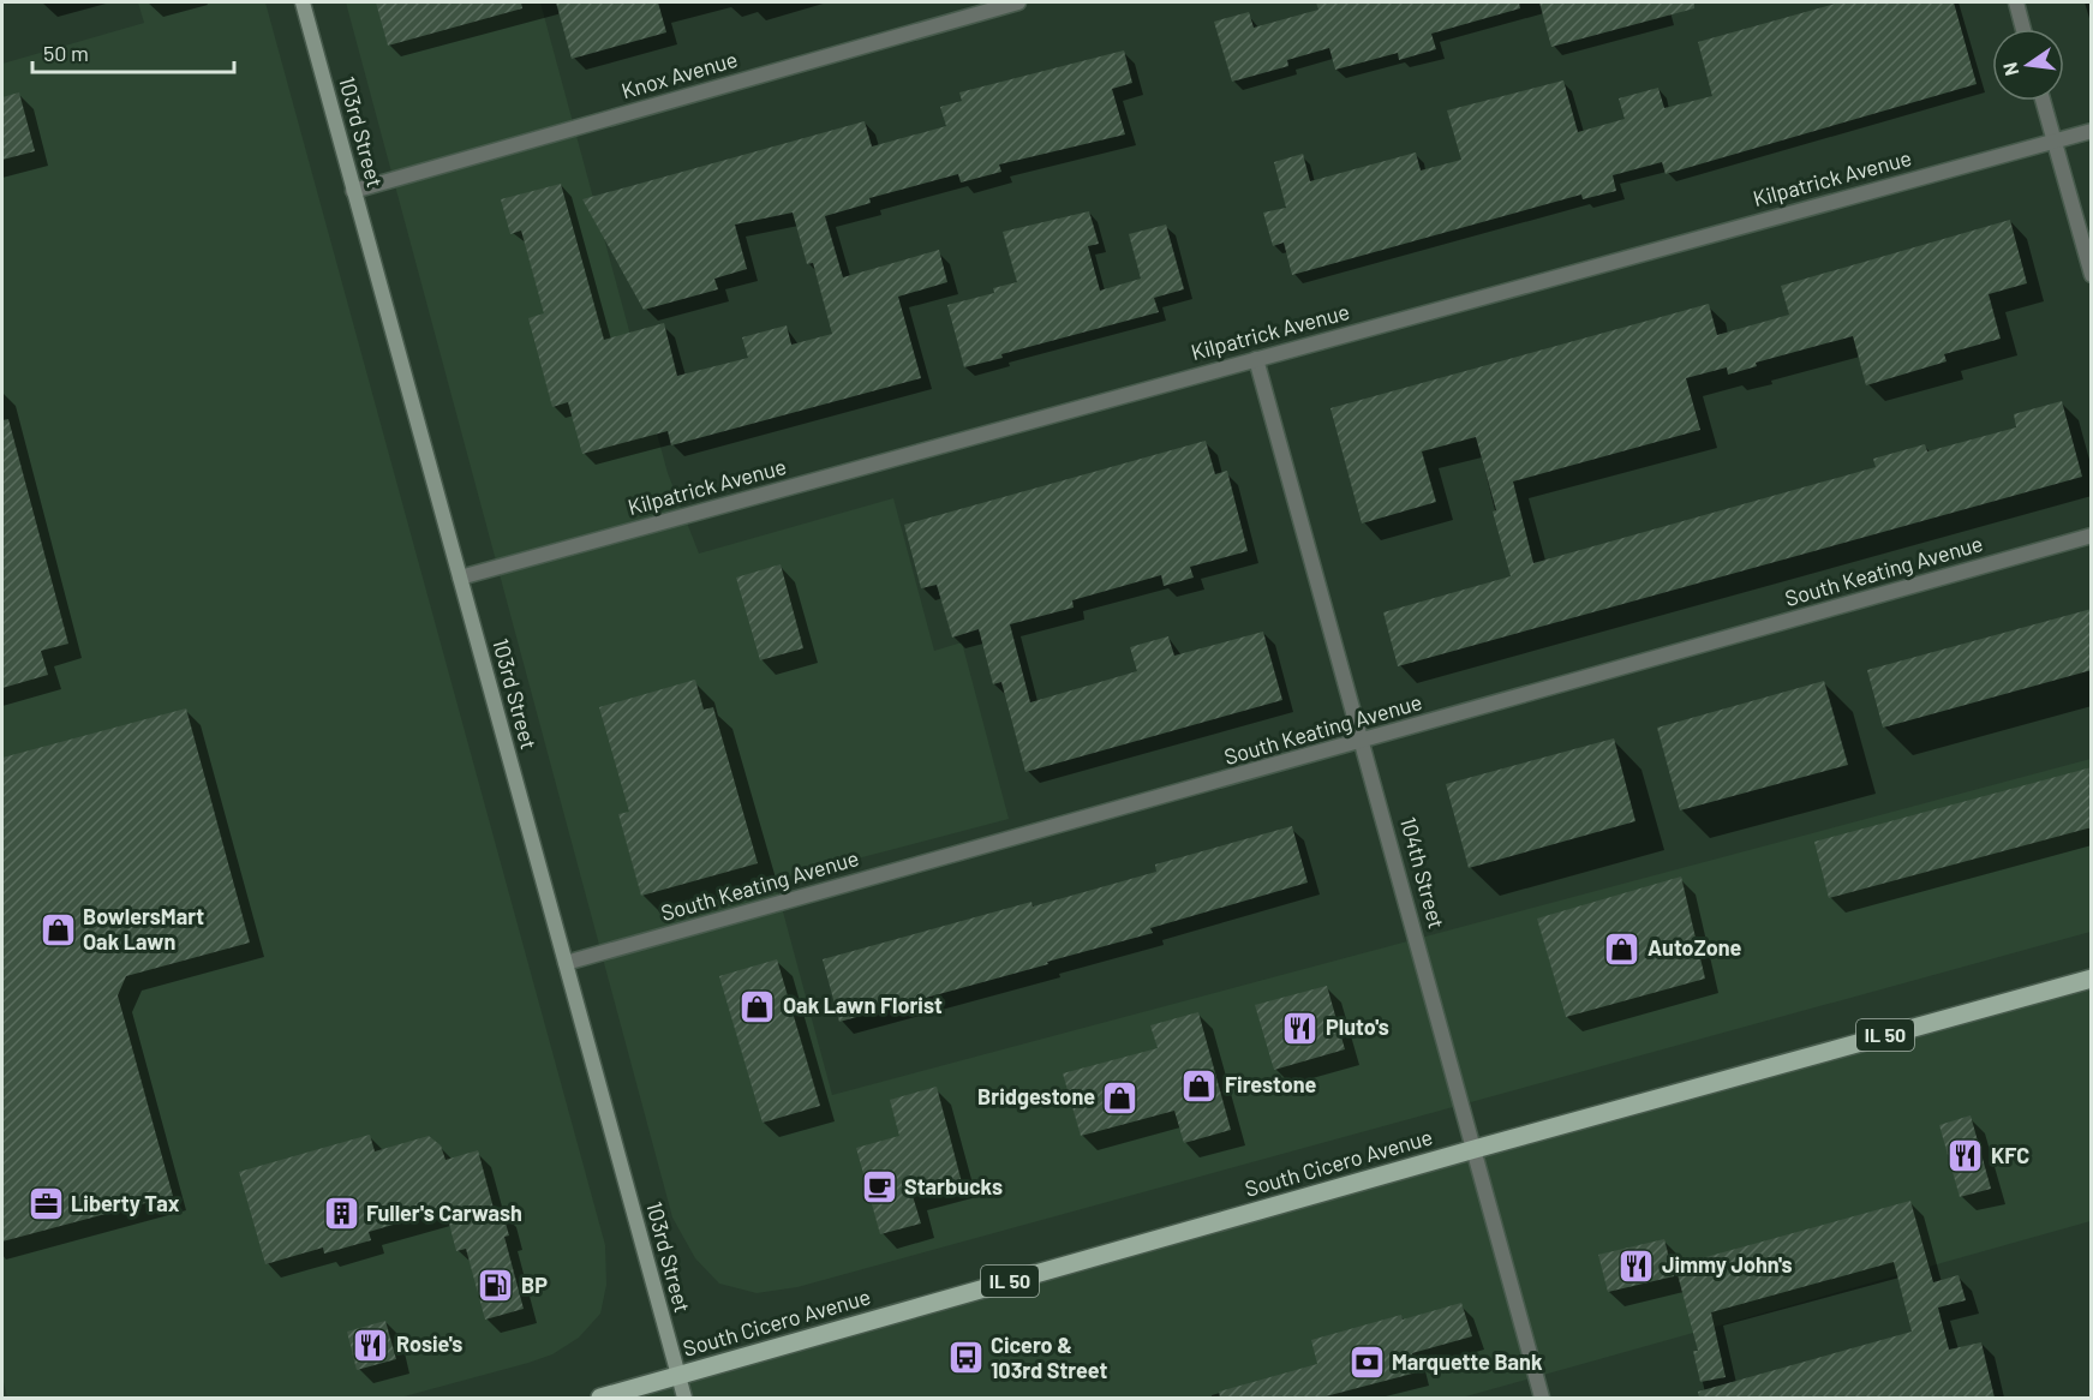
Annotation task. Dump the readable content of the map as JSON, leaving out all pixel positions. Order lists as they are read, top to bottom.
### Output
{
  "streets": {
    "main road": ["103rd Street", "IL 50", "South Cicero Avenue"],
    "street": [
      "Knox Avenue",
      "Kilpatrick Avenue",
      "South Keating Avenue",
      "104th Street"
    ]
  },
  "crossings": [
    ["Knox Avenue", "103rd Street"],
    ["103rd Street", "Kilpatrick Avenue"],
    ["103rd Street", "South Keating Avenue"],
    ["103rd Street", "South Cicero Avenue"],
    ["Kilpatrick Avenue", "104th Street"],
    ["South Keating Avenue", "104th Street"],
    ["104th Street", "South Cicero Avenue"]
  ],
  "places": {
    "shop": [
      "BowlersMart Oak Lawn",
      "AutoZone",
      "Oak Lawn Florist",
      "Firestone",
      "Bridgestone"
    ],
    "restaurant": [
      "Pluto's",
      "KFC",
      "Jimmy John's",
      "Rosie's"
    ],
    "cafe": ["Starbucks"],
    "office": ["Liberty Tax"],
    "building": ["Fuller's Carwash"],
    "fuel station": ["BP"],
    "bus stop": ["Cicero & 103rd Street"],
    "bank": ["Marquette Bank"]
  },
  "scale_bar": "50 m",
  "north": "left"
}
